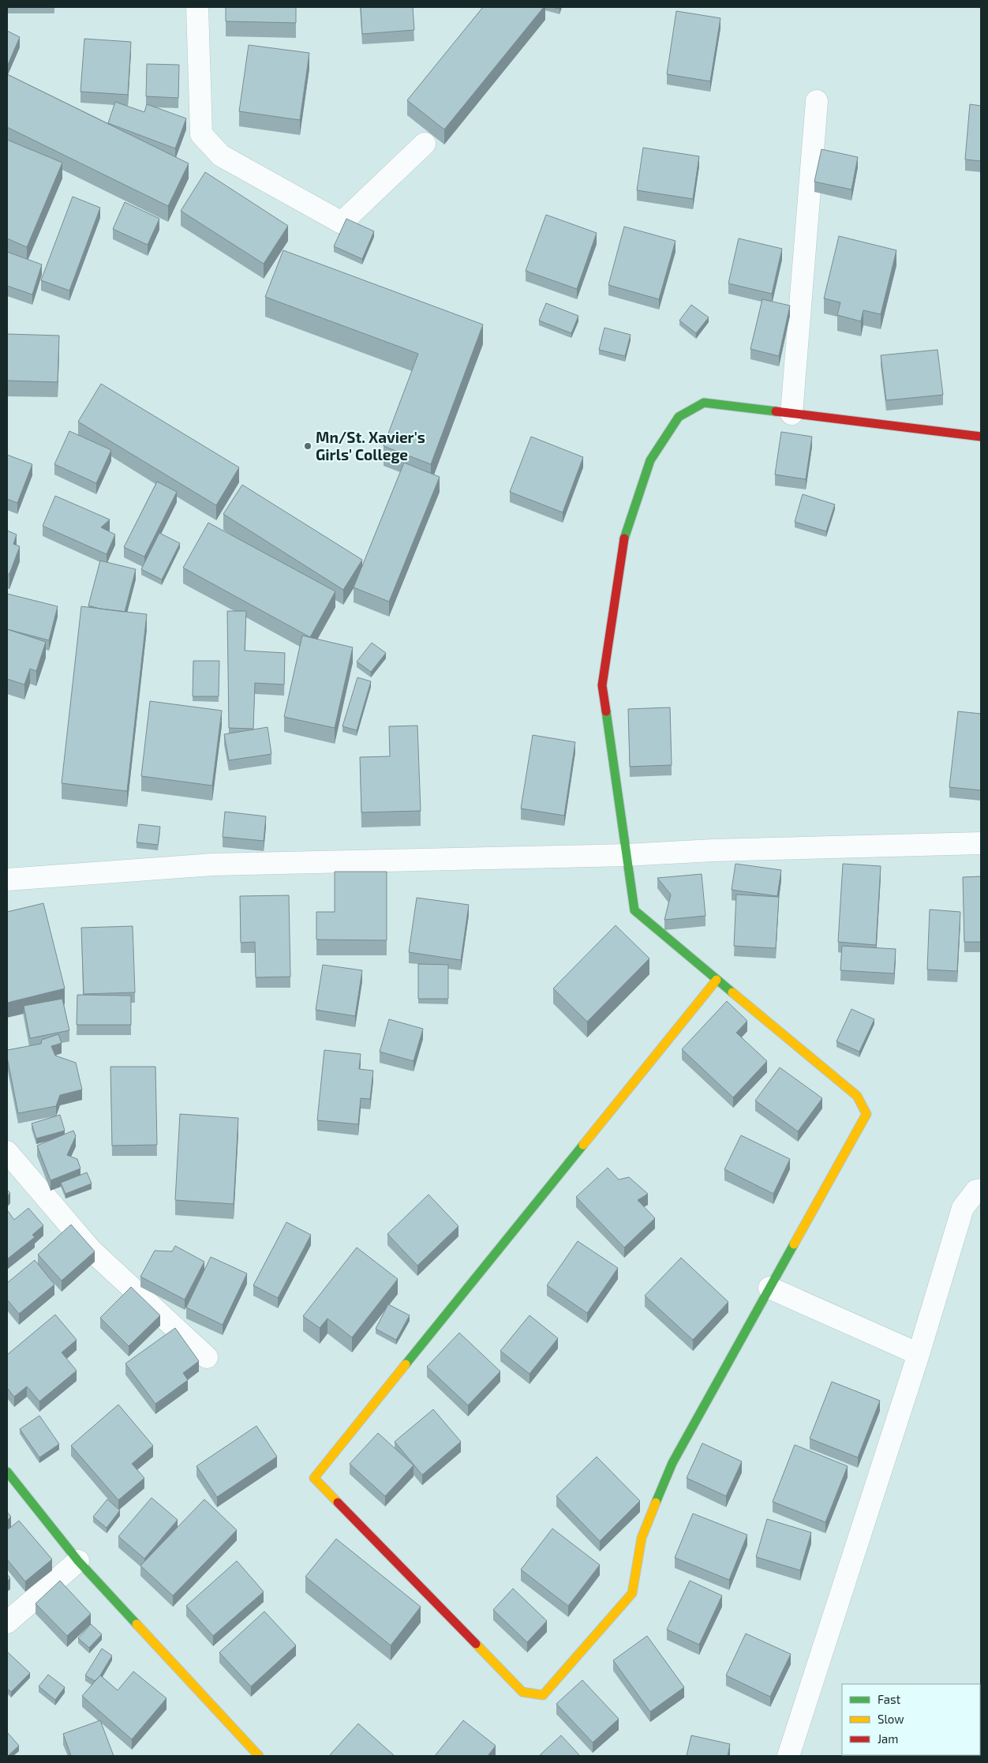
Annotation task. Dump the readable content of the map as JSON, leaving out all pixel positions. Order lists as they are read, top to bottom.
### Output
{
  "places": ["Mn/St. Xavier's Girls' College"],
  "legend": ["Fast", "Slow", "Jam"]
}
